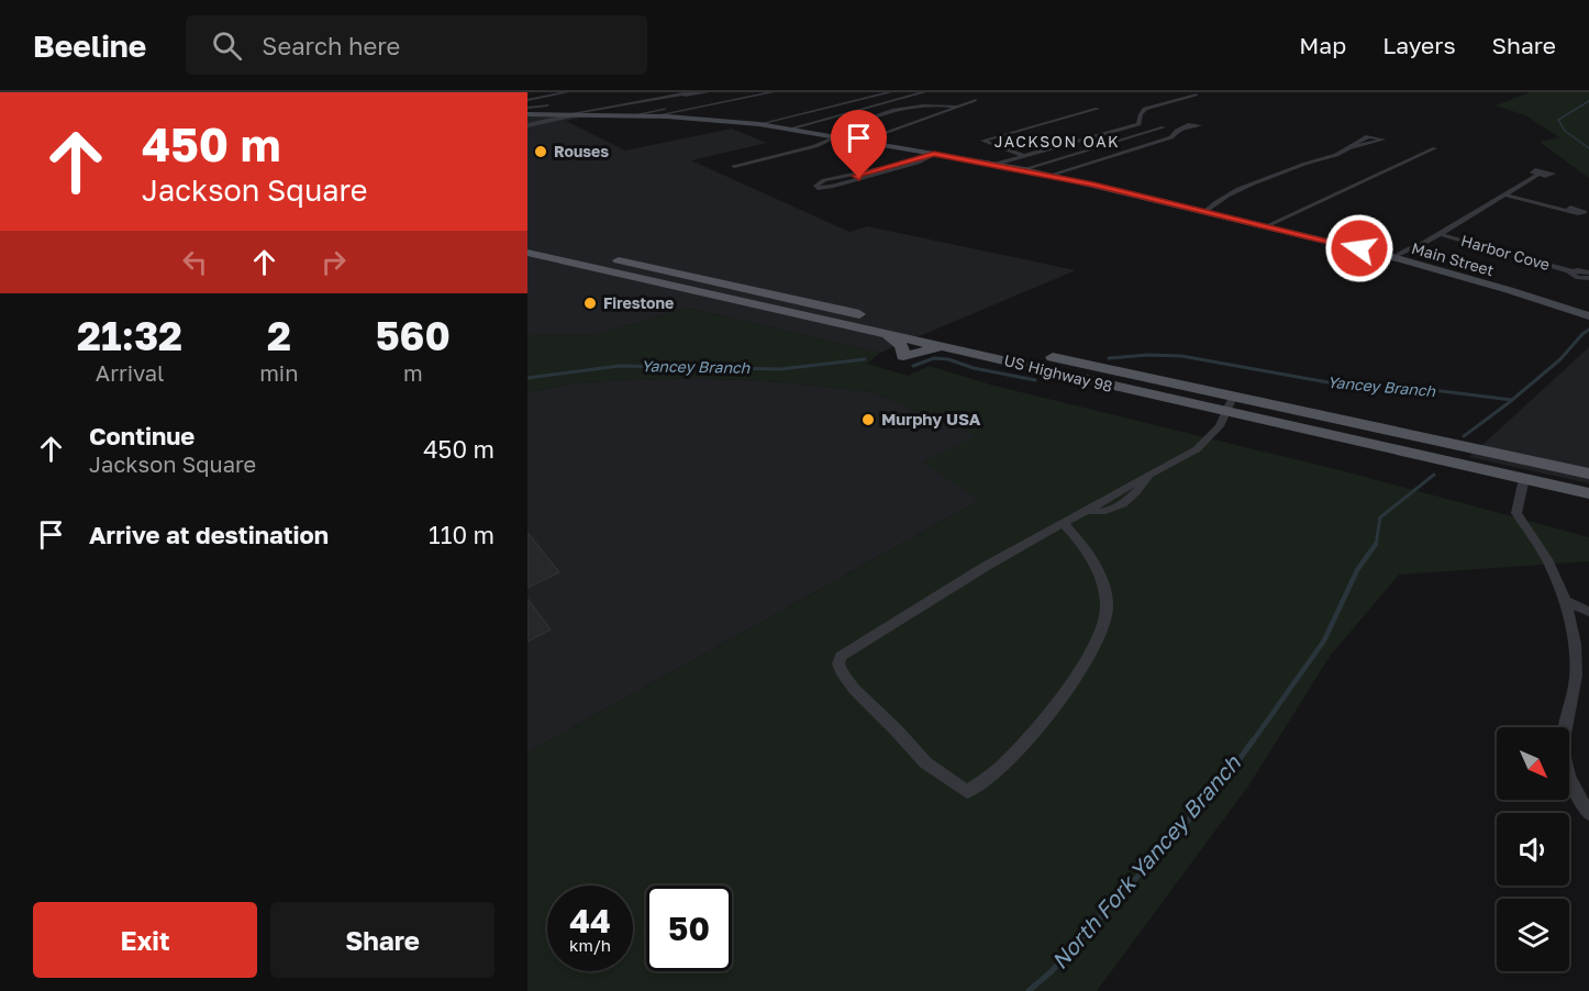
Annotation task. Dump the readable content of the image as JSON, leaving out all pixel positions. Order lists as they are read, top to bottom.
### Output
{
  "streets": {
    "main road": ["Main Street", "US Highway 98"],
    "street": ["Harbor Cove"]
  },
  "districts": ["JACKSON OAK"],
  "water": ["Yancey Branch", "North Fork Yancey Branch"],
  "places": ["Rouses", "Firestone", "Murphy USA"],
  "north": "bottom right",
  "page": {
    "header": "Beeline",
    "search": "Search here",
    "nav": ["Map", "Layers", "Share"],
    "turn": ["450 m", "Jackson Square"],
    "eta": [
      "21:32",
      "Arrival",
      "2",
      "min",
      "560",
      "m"
    ],
    "list": [
      {
        "name": "Continue",
        "note": "Jackson Square",
        "value": "450 m"
      },
      {
        "name": "Arrive at destination",
        "value": "110 m"
      }
    ],
    "speed": "44 km/h",
    "limit": "50",
    "buttons": ["Exit", "Share"]
  }
}
